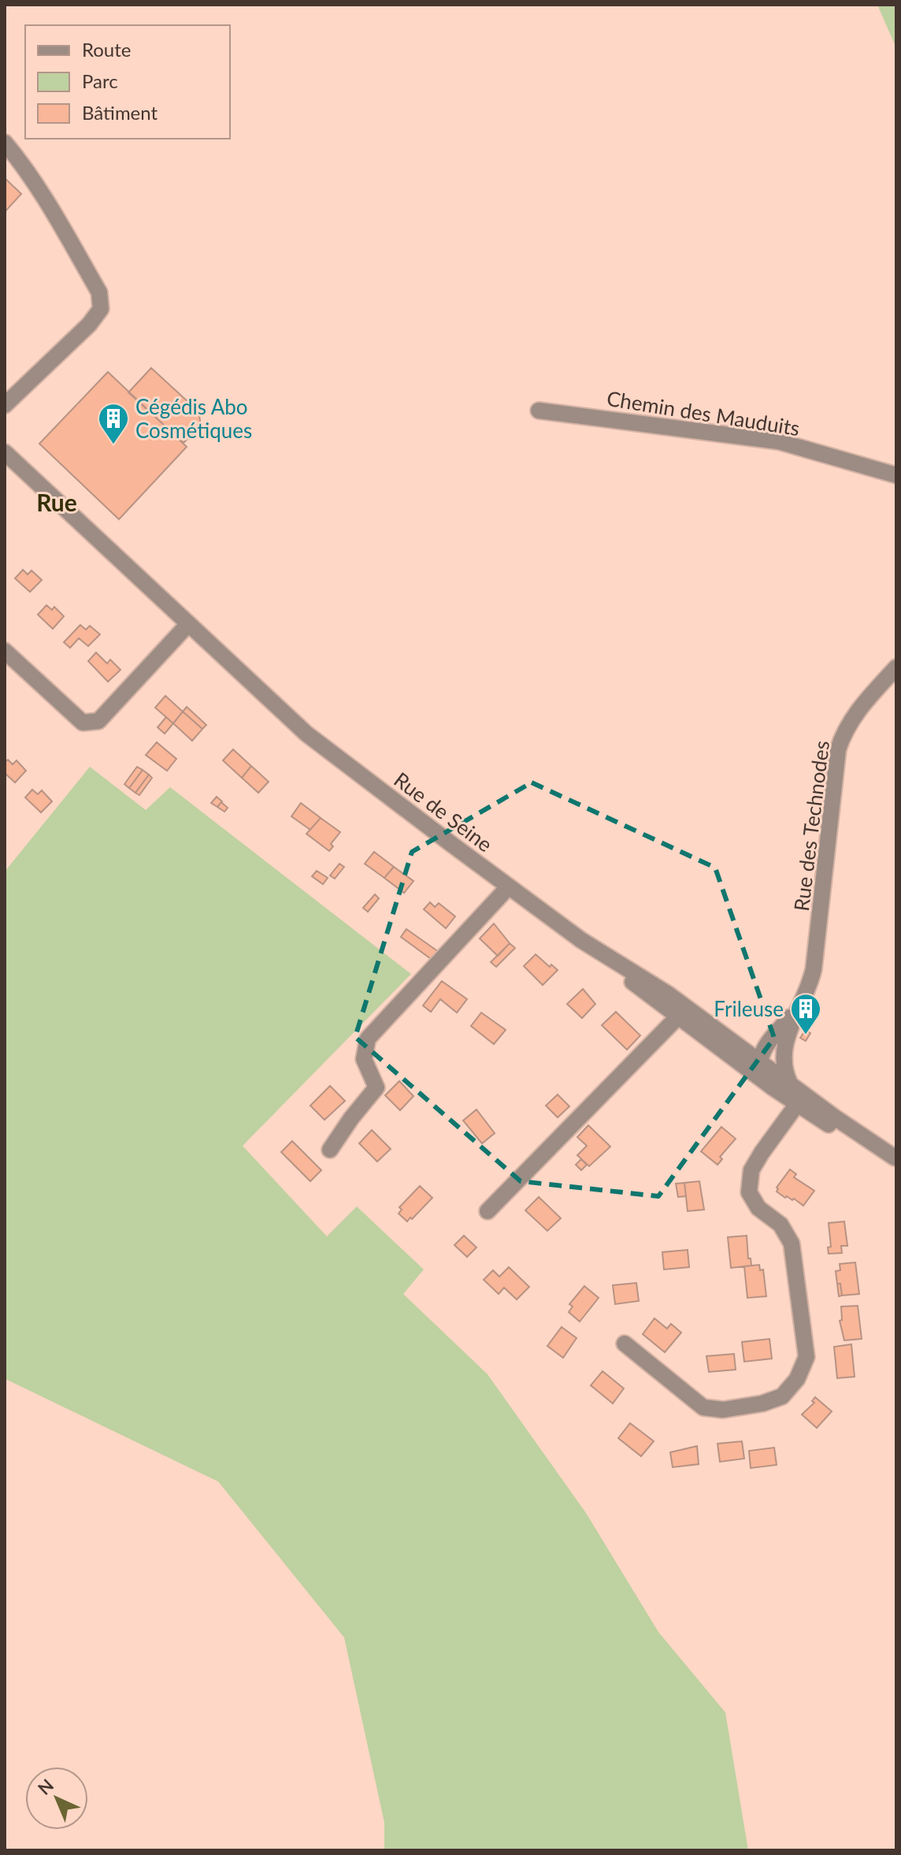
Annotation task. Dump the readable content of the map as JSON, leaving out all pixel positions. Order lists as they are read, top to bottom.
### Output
{
  "streets": {
    "street": ["Chemin des Mauduits", "Rue de Seine", "Rue des Technodes"]
  },
  "crossings": [
    ["Rue de Seine", "Rue des Technodes"]
  ],
  "districts": ["Rue"],
  "places": {
    "building": ["Cégédis Abo Cosmétiques", "Frileuse"]
  },
  "legend": ["Route", "Parc", "Bâtiment"],
  "north": "top left"
}
